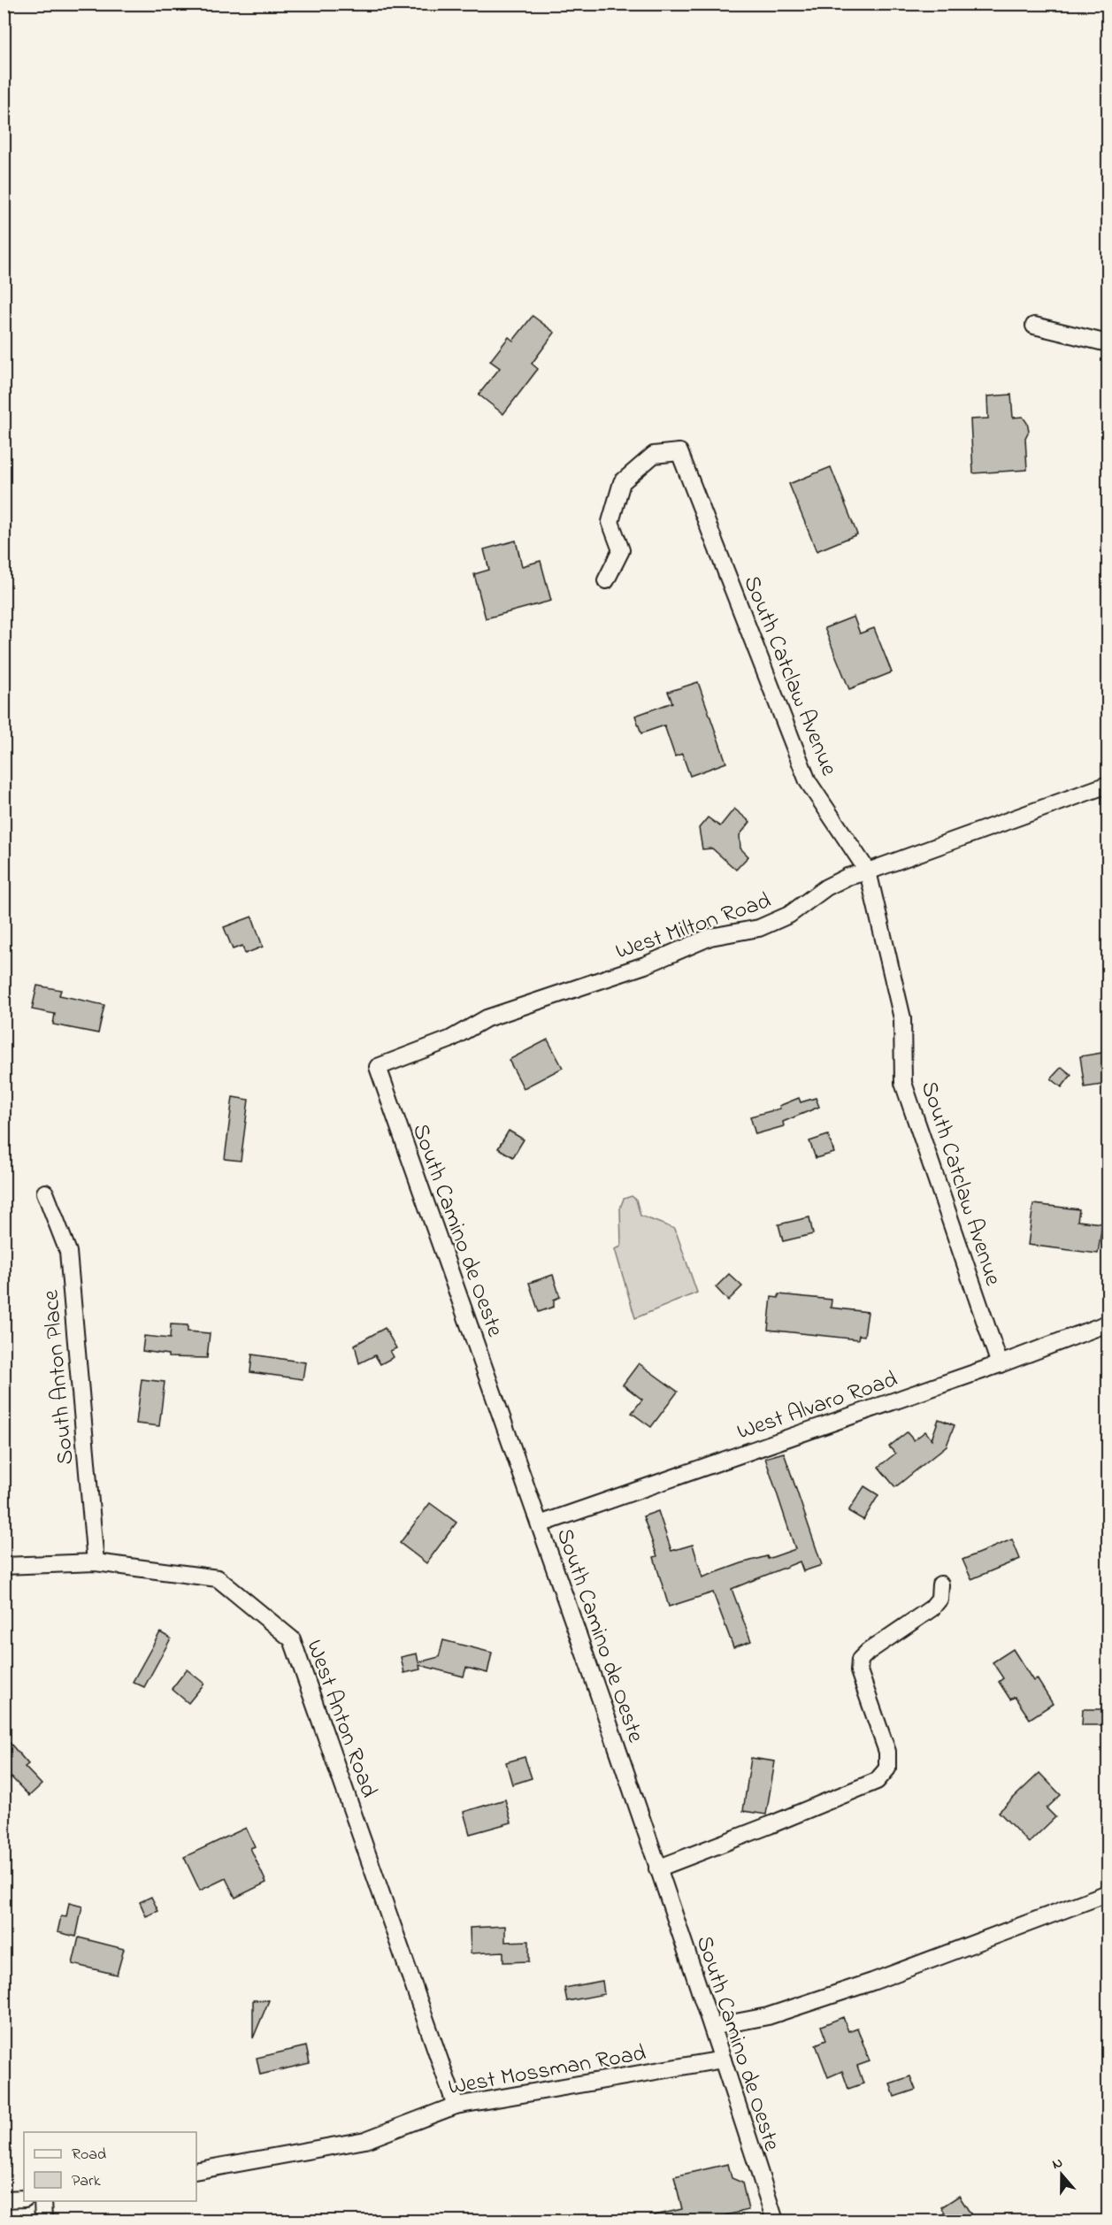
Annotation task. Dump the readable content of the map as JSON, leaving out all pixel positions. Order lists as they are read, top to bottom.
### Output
{
  "streets": {
    "street": [
      "South Catclaw Avenue",
      "West Milton Road",
      "South Camino de Oeste",
      "South Anton Place",
      "West Alvaro Road",
      "West Anton Road",
      "West Mossman Road"
    ]
  },
  "crossings": [
    ["South Catclaw Avenue", "West Milton Road"],
    ["South Catclaw Avenue", "West Alvaro Road"],
    ["West Milton Road", "South Camino de Oeste"],
    ["South Camino de Oeste", "West Alvaro Road"],
    ["South Camino de Oeste", "West Mossman Road"],
    ["South Anton Place", "West Anton Road"],
    ["West Anton Road", "West Mossman Road"]
  ],
  "legend": ["Road", "Park"],
  "north": "top"
}
